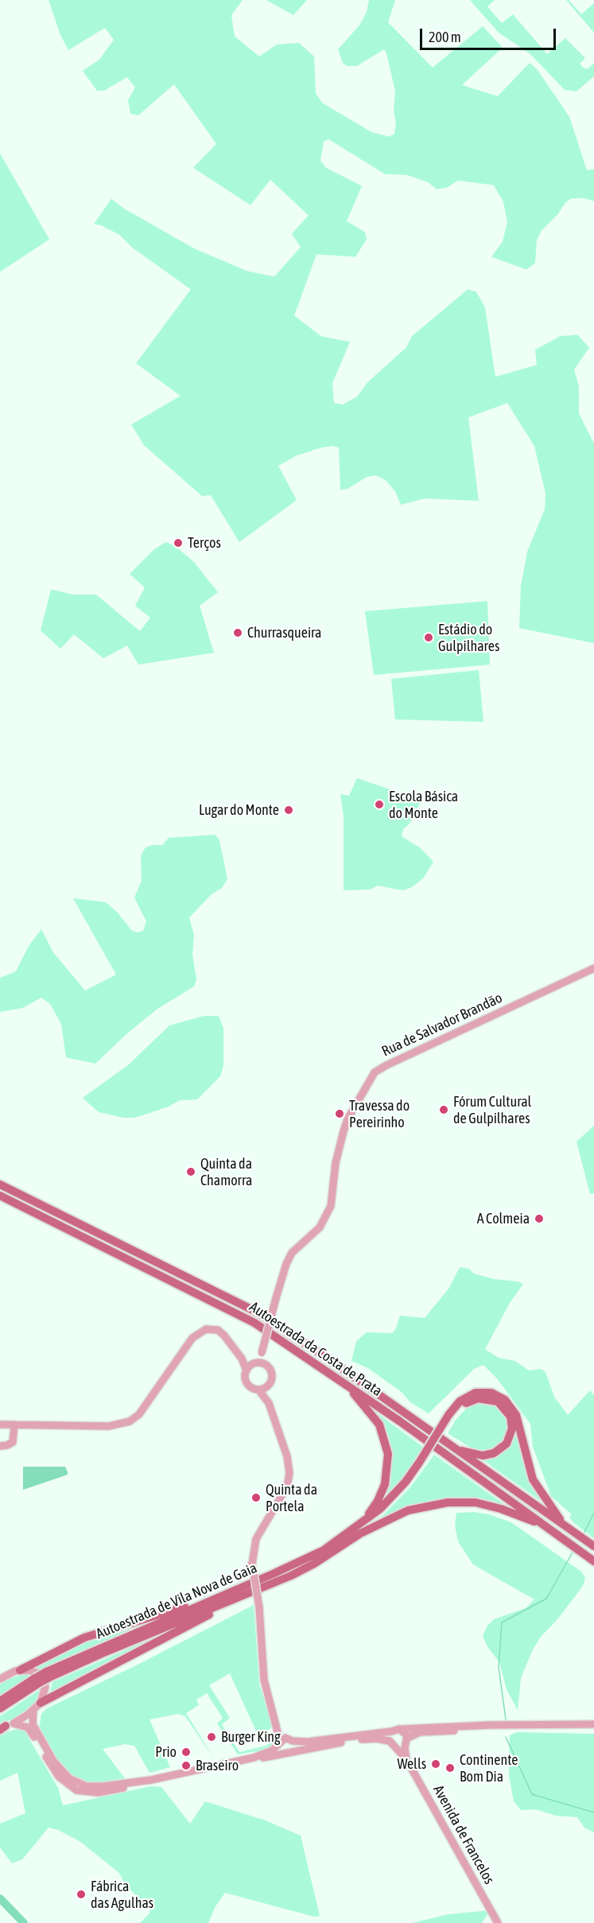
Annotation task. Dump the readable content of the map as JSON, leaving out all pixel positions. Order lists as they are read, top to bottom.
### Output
{
  "streets": {
    "highway": ["Autoestrada da Costa de Prata", "Autoestrada de Vila Nova de Gaia"],
    "main road": ["Rua de Salvador Brandão", "Avenida de Francelos"]
  },
  "places": [
    "Terços",
    "Churrasqueira",
    "Estádio do Gulpilhares",
    "Escola Básica do Monte",
    "Lugar do Monte",
    "Fórum Cultural de Gulpilhares",
    "Travessa do Pereirinho",
    "Quinta da Chamorra",
    "A Colmeia",
    "Quinta da Portela",
    "Burger King",
    "Prio",
    "Wells",
    "Braseiro",
    "Continente Bom Dia",
    "Fábrica das Agulhas"
  ],
  "scale_bar": "200 m"
}
